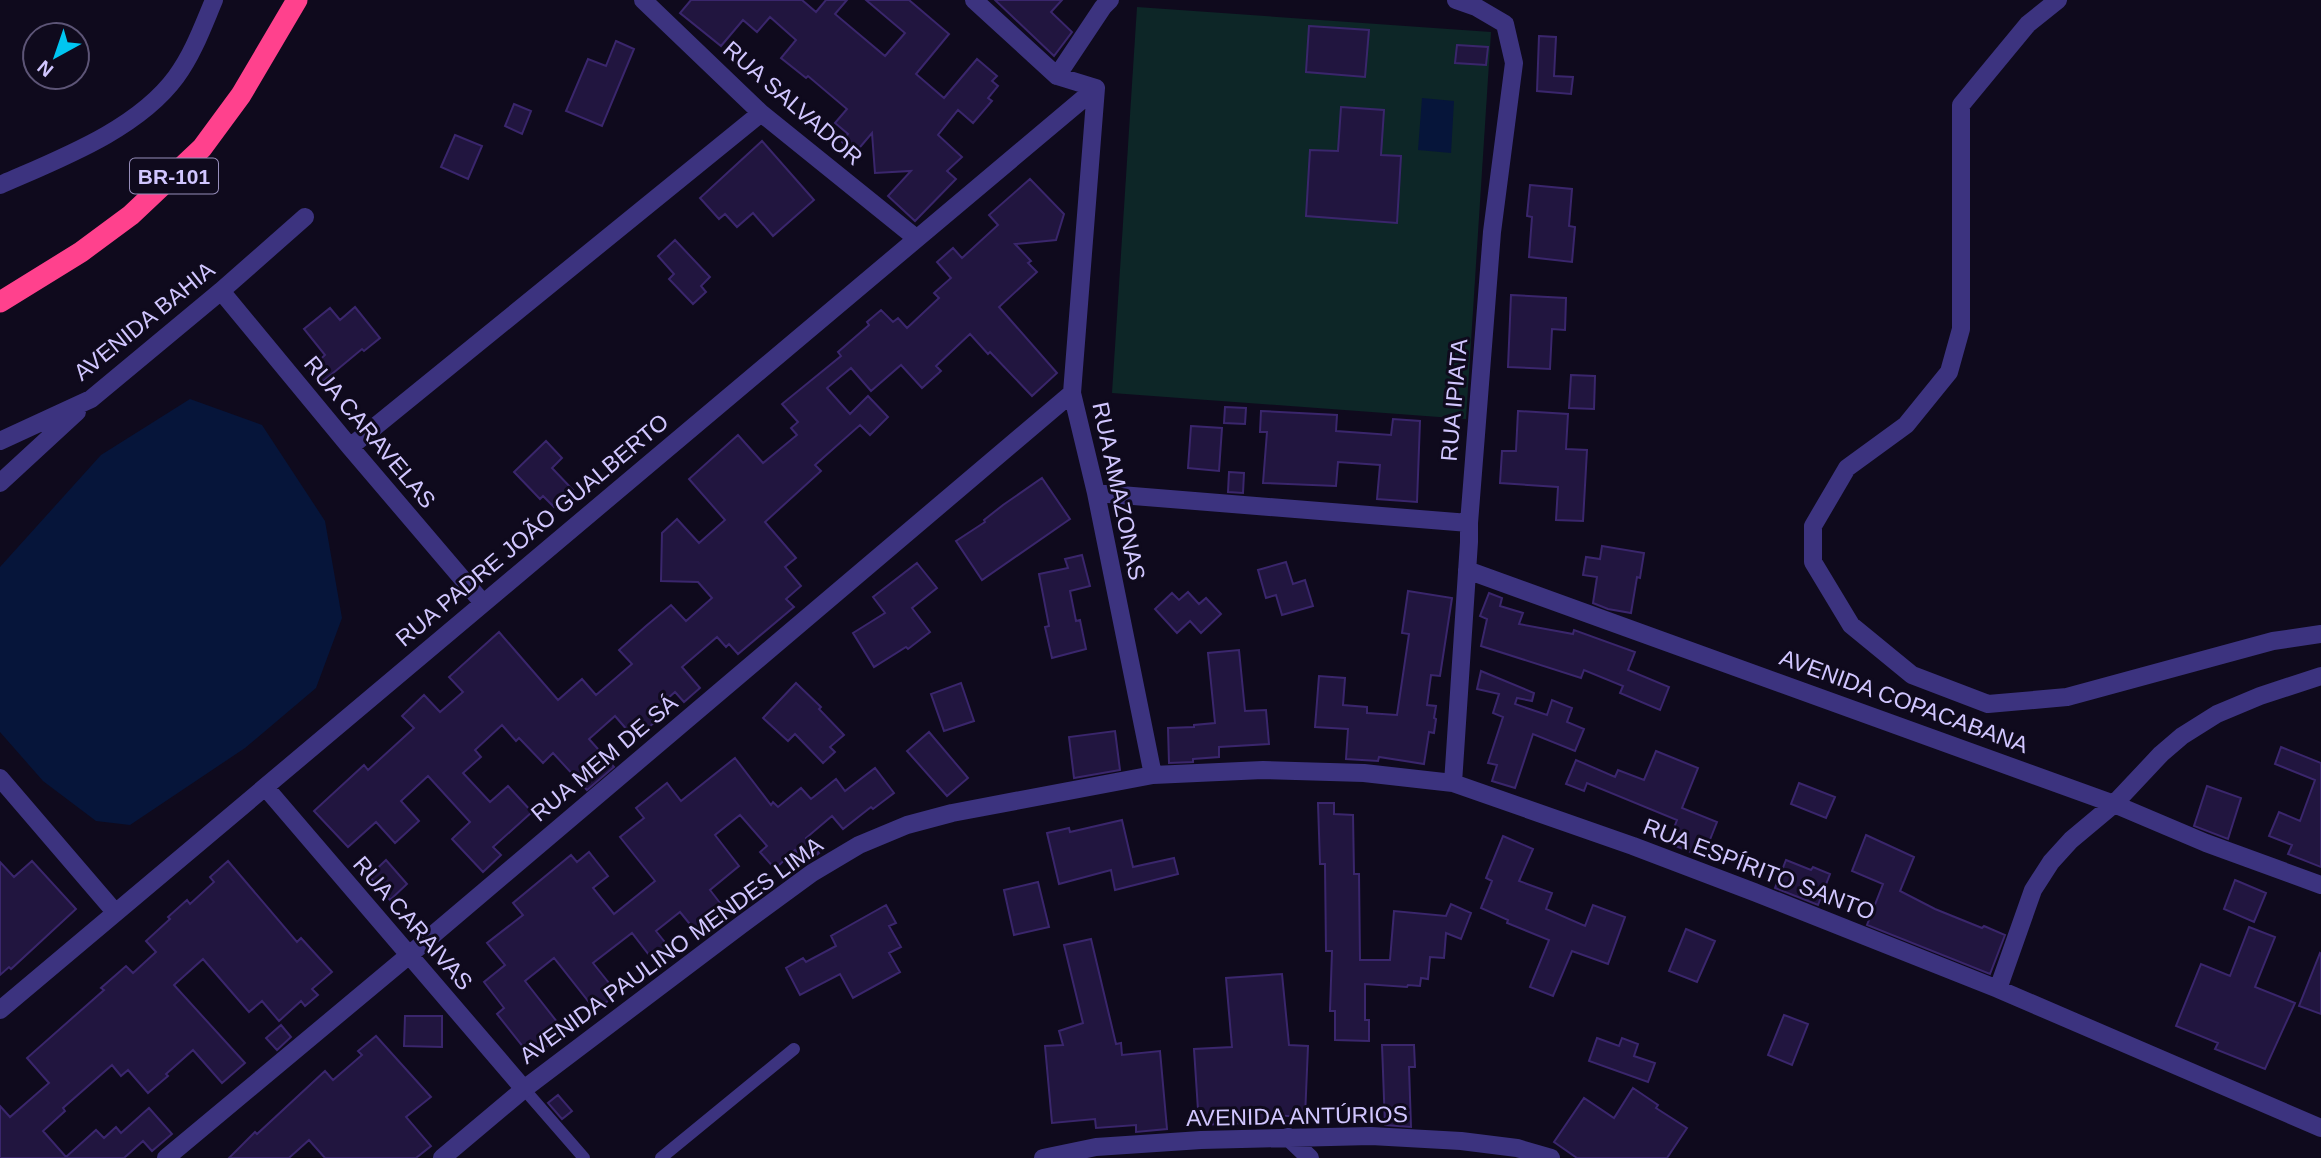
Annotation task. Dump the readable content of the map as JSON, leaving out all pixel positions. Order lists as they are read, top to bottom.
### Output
{
  "streets": {
    "highway": ["BR-101"],
    "street": [
      "RUA SALVADOR",
      "AVENIDA BAHIA",
      "RUA IPIATA",
      "RUA CARAVELAS",
      "RUA AMAZONAS",
      "RUA PADRE JOÃO GUALBERTO",
      "AVENIDA COPACABANA",
      "RUA MEM DE SÁ",
      "RUA ESPÍRITO SANTO",
      "RUA CARAIVAS",
      "AVENIDA PAULINO MENDES LIMA",
      "AVENIDA ANTÚRIOS"
    ]
  },
  "crossings": [
    ["RUA SALVADOR", "RUA PADRE JOÃO GUALBERTO"],
    ["AVENIDA BAHIA", "RUA CARAVELAS"],
    ["RUA IPIATA", "AVENIDA COPACABANA"],
    ["RUA IPIATA", "RUA ESPÍRITO SANTO"],
    ["RUA CARAVELAS", "RUA PADRE JOÃO GUALBERTO"],
    ["RUA AMAZONAS", "RUA PADRE JOÃO GUALBERTO"],
    ["RUA AMAZONAS", "RUA MEM DE SÁ"],
    ["RUA AMAZONAS", "RUA ESPÍRITO SANTO"],
    ["RUA AMAZONAS", "AVENIDA PAULINO MENDES LIMA"],
    ["RUA PADRE JOÃO GUALBERTO", "RUA CARAIVAS"],
    ["RUA MEM DE SÁ", "RUA CARAIVAS"],
    ["RUA ESPÍRITO SANTO", "AVENIDA PAULINO MENDES LIMA"],
    ["RUA CARAIVAS", "AVENIDA PAULINO MENDES LIMA"]
  ],
  "north": "bottom left"
}
